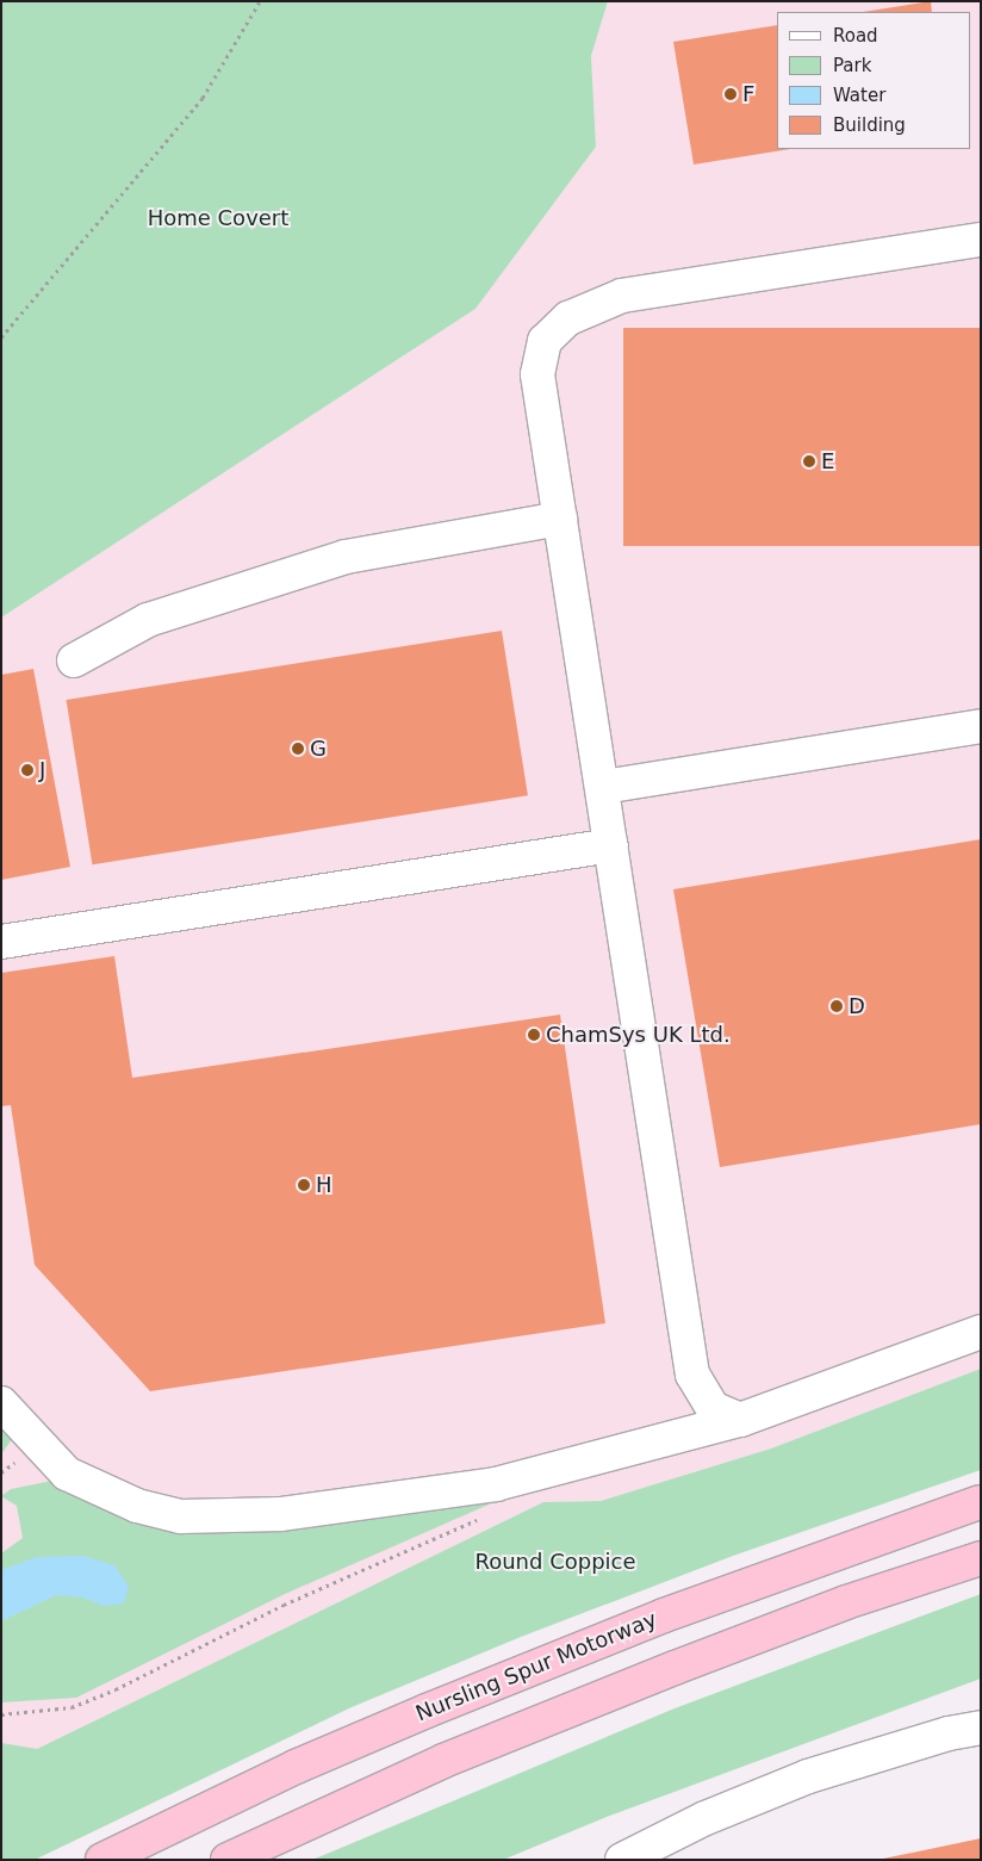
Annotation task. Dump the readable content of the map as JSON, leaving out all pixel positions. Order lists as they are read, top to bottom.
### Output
{
  "streets": {
    "highway": ["Nursling Spur Motorway"]
  },
  "parks": ["Home Covert", "Round Coppice"],
  "places": [
    "F",
    "E",
    "G",
    "J",
    "D",
    "ChamSys UK Ltd.",
    "H"
  ],
  "legend": [
    "Road",
    "Park",
    "Water",
    "Building"
  ]
}
